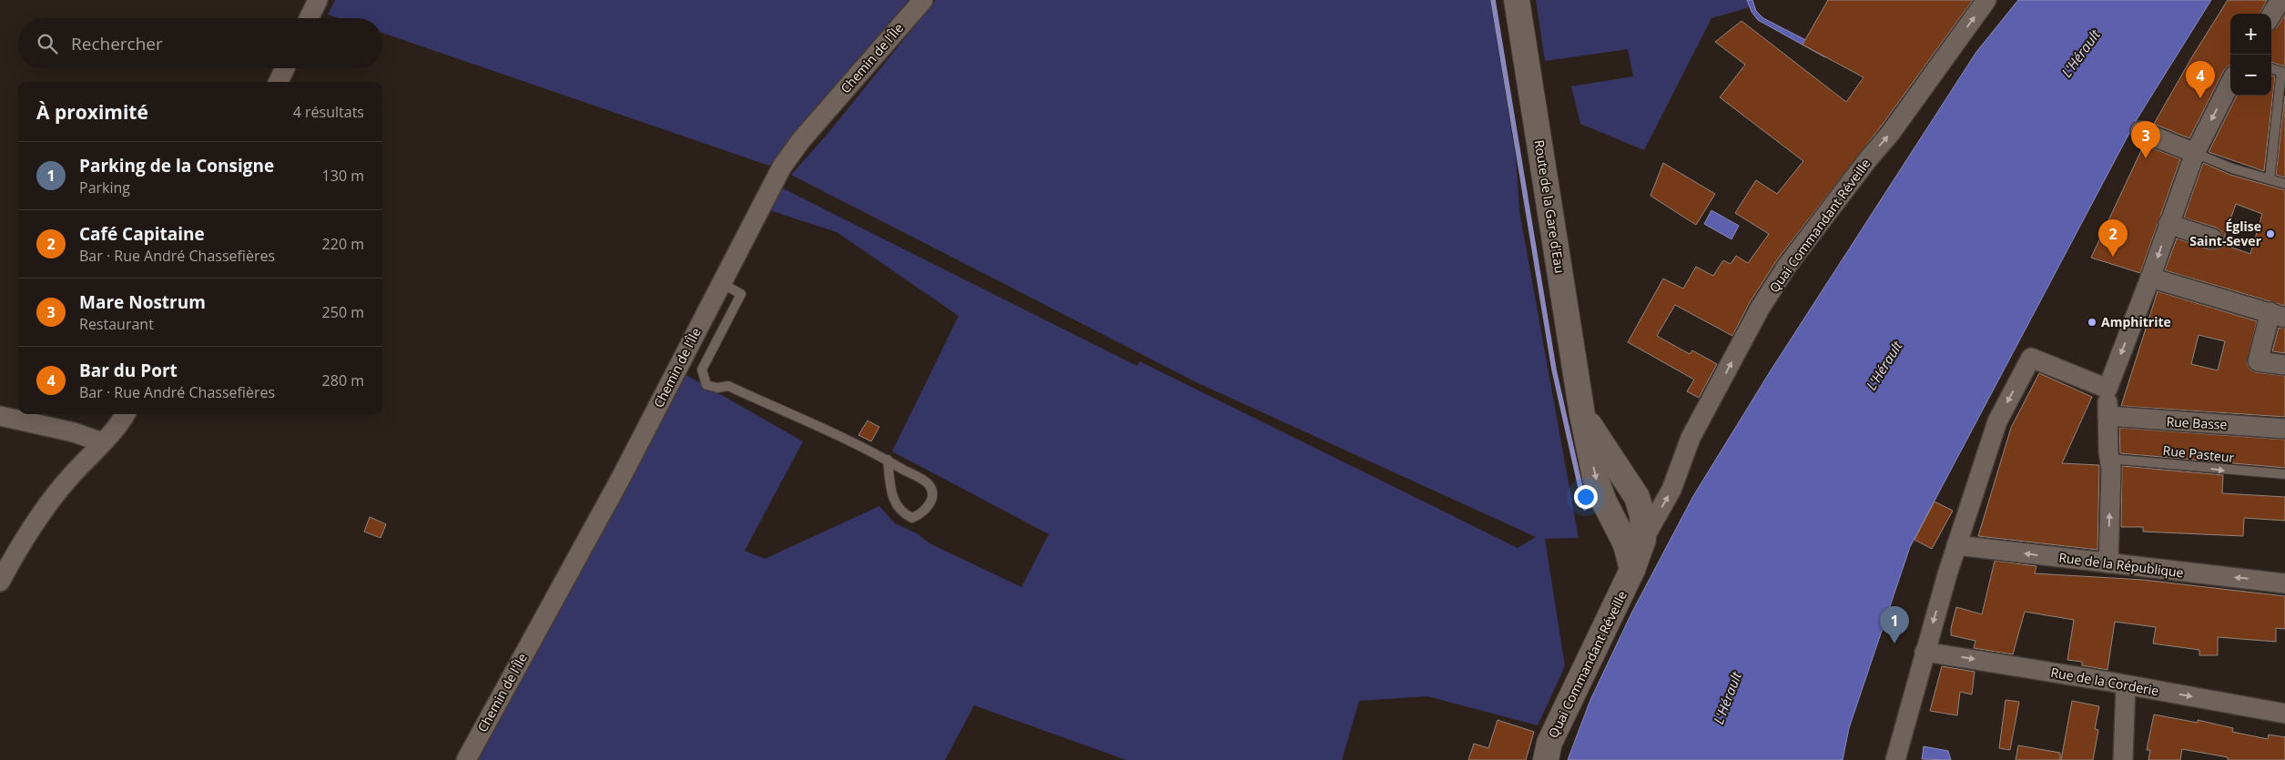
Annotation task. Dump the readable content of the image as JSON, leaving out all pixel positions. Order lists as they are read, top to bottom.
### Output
{
  "streets": {
    "main road": ["Route de la Gare d'Eau", "Quai Commandant Réveille"],
    "street": [
      "Chemin de l'Île",
      "Rue Basse",
      "Rue de la République",
      "Rue de la Corderie"
    ],
    "lane": ["Rue Pasteur"]
  },
  "crossings": [
    ["Route de la Gare d'Eau", "Quai Commandant Réveille"]
  ],
  "one_way": [
    "Quai Commandant Réveille",
    "Rue Pasteur",
    "Rue de la République",
    "Rue de la Corderie"
  ],
  "water": ["L'Hérault"],
  "places": ["Église Saint-Sever", "Amphitrite"],
  "page": {
    "map_buttons": ["+", "−"],
    "search": "Rechercher",
    "pins": [
      "4",
      "3",
      "2",
      "1"
    ],
    "heading": ["À proximité", "4 résultats"],
    "list": [
      {
        "mark": "1",
        "name": "Parking de la Consigne",
        "note": "Parking",
        "value": "130 m"
      },
      {
        "mark": "2",
        "name": "Café Capitaine",
        "note": "Bar · Rue André Chassefières",
        "value": "220 m"
      },
      {
        "mark": "3",
        "name": "Mare Nostrum",
        "note": "Restaurant",
        "value": "250 m"
      },
      {
        "mark": "4",
        "name": "Bar du Port",
        "note": "Bar · Rue André Chassefières",
        "value": "280 m"
      }
    ]
  }
}
